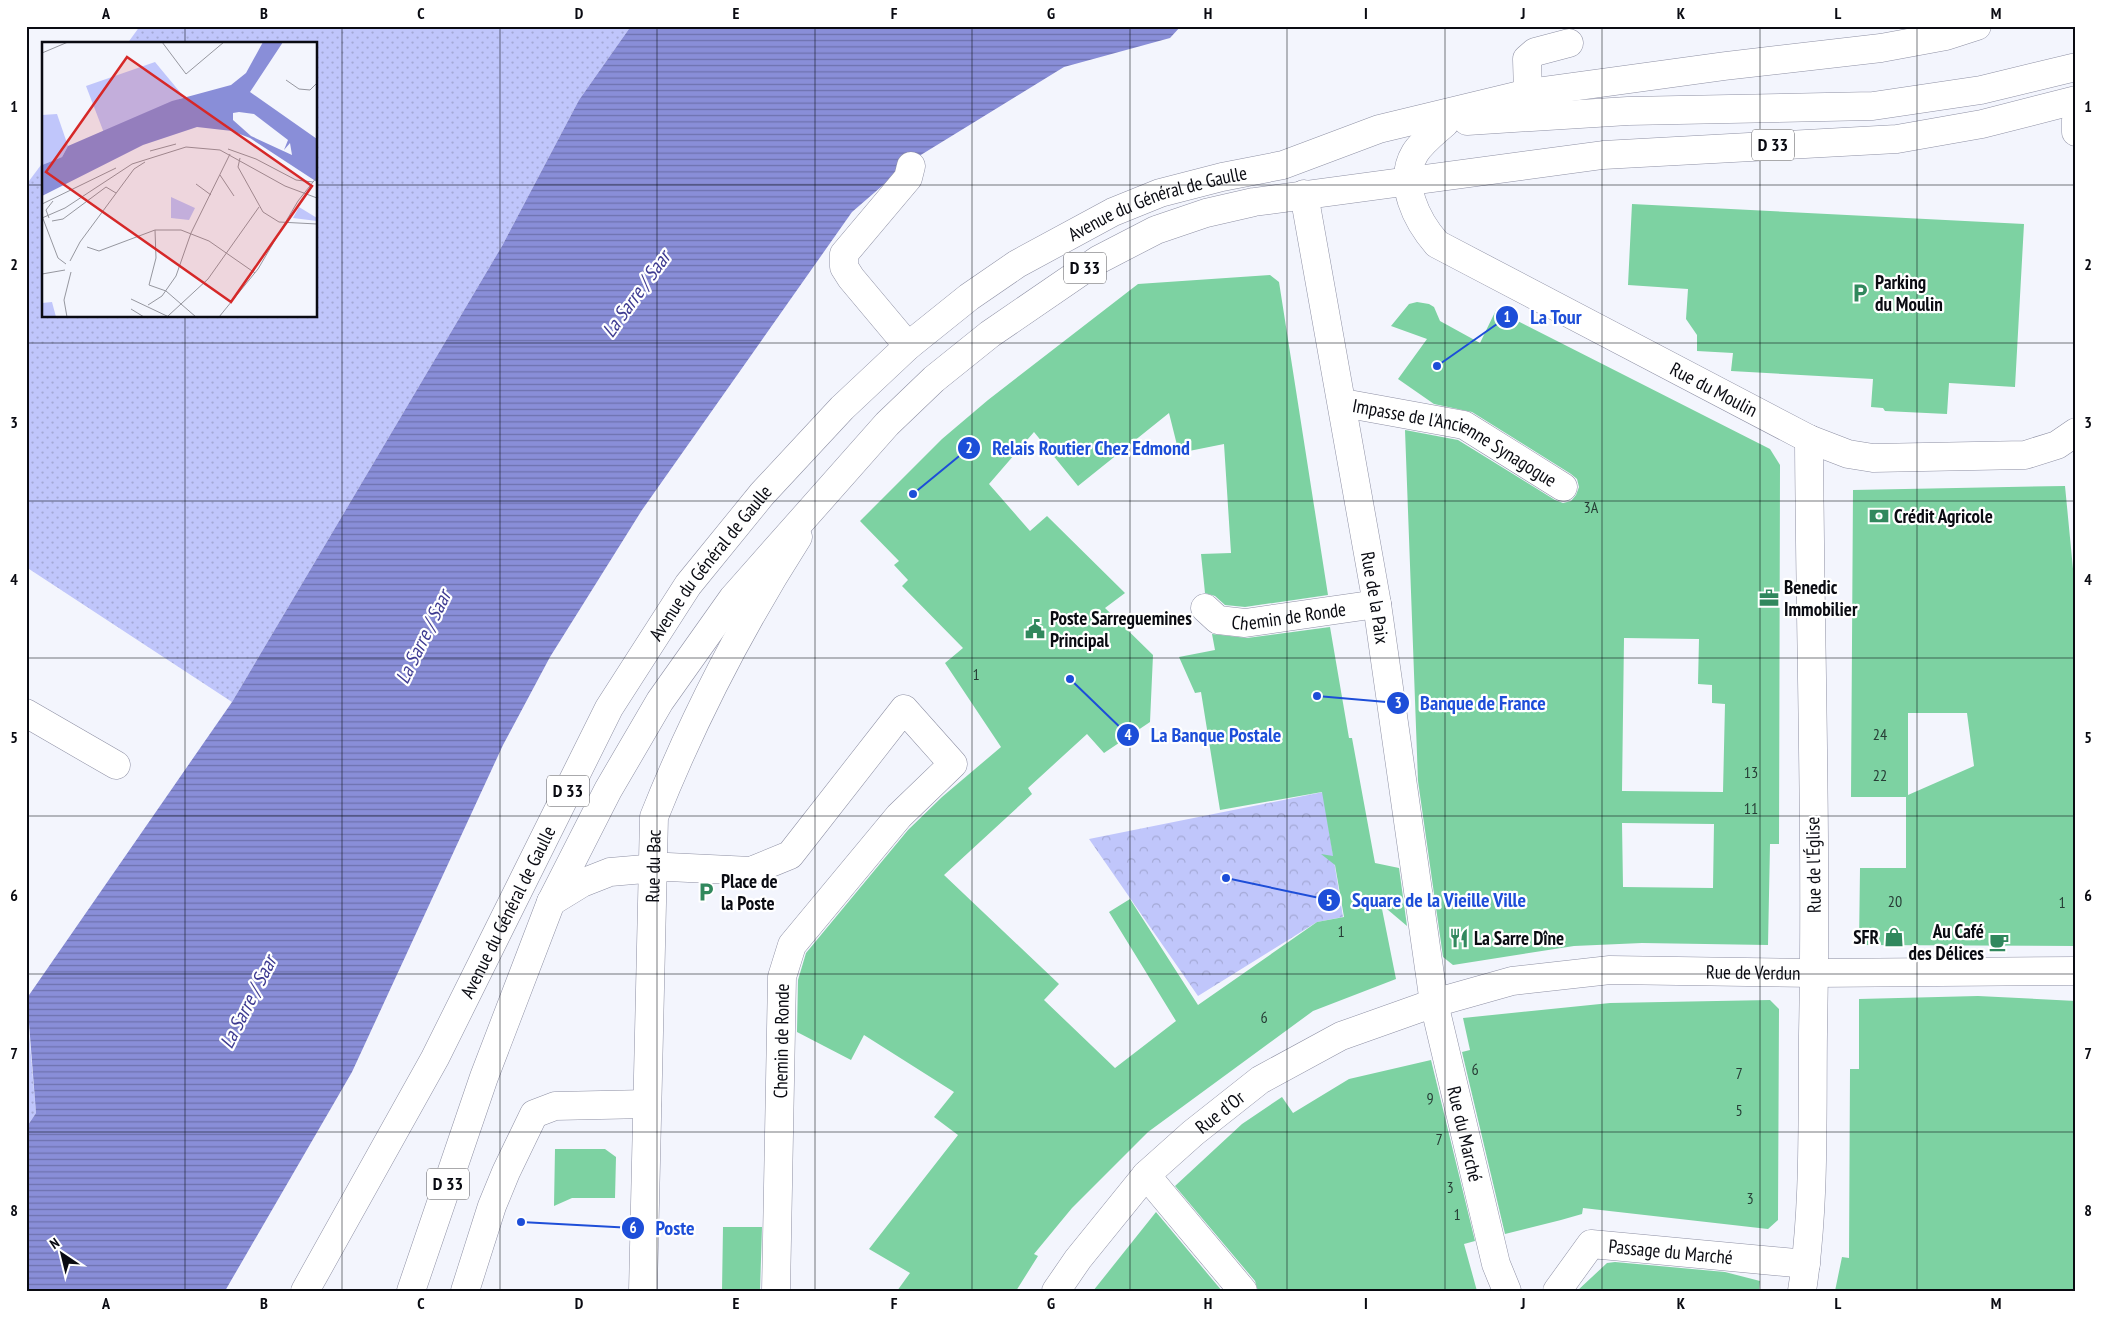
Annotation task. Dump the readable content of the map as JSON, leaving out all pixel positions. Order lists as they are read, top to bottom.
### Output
{
  "streets": {
    "street": [
      "D 33",
      "Avenue du Général de Gaulle",
      "Rue du Moulin",
      "Impasse de l'Ancienne Synagogue",
      "Rue de la Paix",
      "Chemin de Ronde",
      "Rue de l'Église",
      "Rue du Bac",
      "Rue de Verdun",
      "Rue d'Or",
      "Rue du Marché",
      "Passage du Marché"
    ]
  },
  "crossings": [
    ["D 33", "Avenue du Général de Gaulle"],
    ["D 33", "Rue du Moulin"],
    ["Avenue du Général de Gaulle", "Rue du Moulin"],
    ["Avenue du Général de Gaulle", "Rue de la Paix"],
    ["Avenue du Général de Gaulle", "Rue du Bac"],
    ["Rue du Moulin", "Rue de l'Église"],
    ["Impasse de l'Ancienne Synagogue", "Rue de la Paix"],
    ["Rue de la Paix", "Chemin de Ronde"],
    ["Rue de la Paix", "Rue de Verdun"],
    ["Rue de la Paix", "Rue d'Or"],
    ["Rue de la Paix", "Rue du Marché"],
    ["Chemin de Ronde", "Rue du Bac"],
    ["Rue de l'Église", "Rue de Verdun"],
    ["Rue de l'Église", "Passage du Marché"],
    ["Rue de Verdun", "Rue d'Or"],
    ["Rue de Verdun", "Rue du Marché"],
    ["Rue d'Or", "Rue du Marché"]
  ],
  "water": ["La Sarre / Saar"],
  "places": {
    "parking": ["Parking du Moulin", "Place de la Poste"],
    "other": [
      "La Tour",
      "Relais Routier Chez Edmond",
      "La Banque Postale",
      "Banque de France",
      "Square de la Vieille Ville",
      "Poste"
    ],
    "bank": ["Crédit Agricole"],
    "office": ["Benedic Immobilier"],
    "public building": ["Poste Sarreguemines Principal"],
    "shop": ["SFR"],
    "restaurant": ["La Sarre Dîne"],
    "cafe": ["Au Café des Délices"]
  },
  "house_numbers": [
    "3A",
    "1",
    "24",
    "13",
    "22",
    "11",
    "20",
    "1",
    "1",
    "6",
    "6",
    "7",
    "9",
    "5",
    "7",
    "3",
    "3",
    "1"
  ],
  "north": "top left",
  "grid": {
    "columns": [
      "A",
      "B",
      "C",
      "D",
      "E",
      "F",
      "G",
      "H",
      "I",
      "J",
      "K",
      "L",
      "M"
    ],
    "rows": [
      "1",
      "2",
      "3",
      "4",
      "5",
      "6",
      "7",
      "8"
    ]
  }
}
